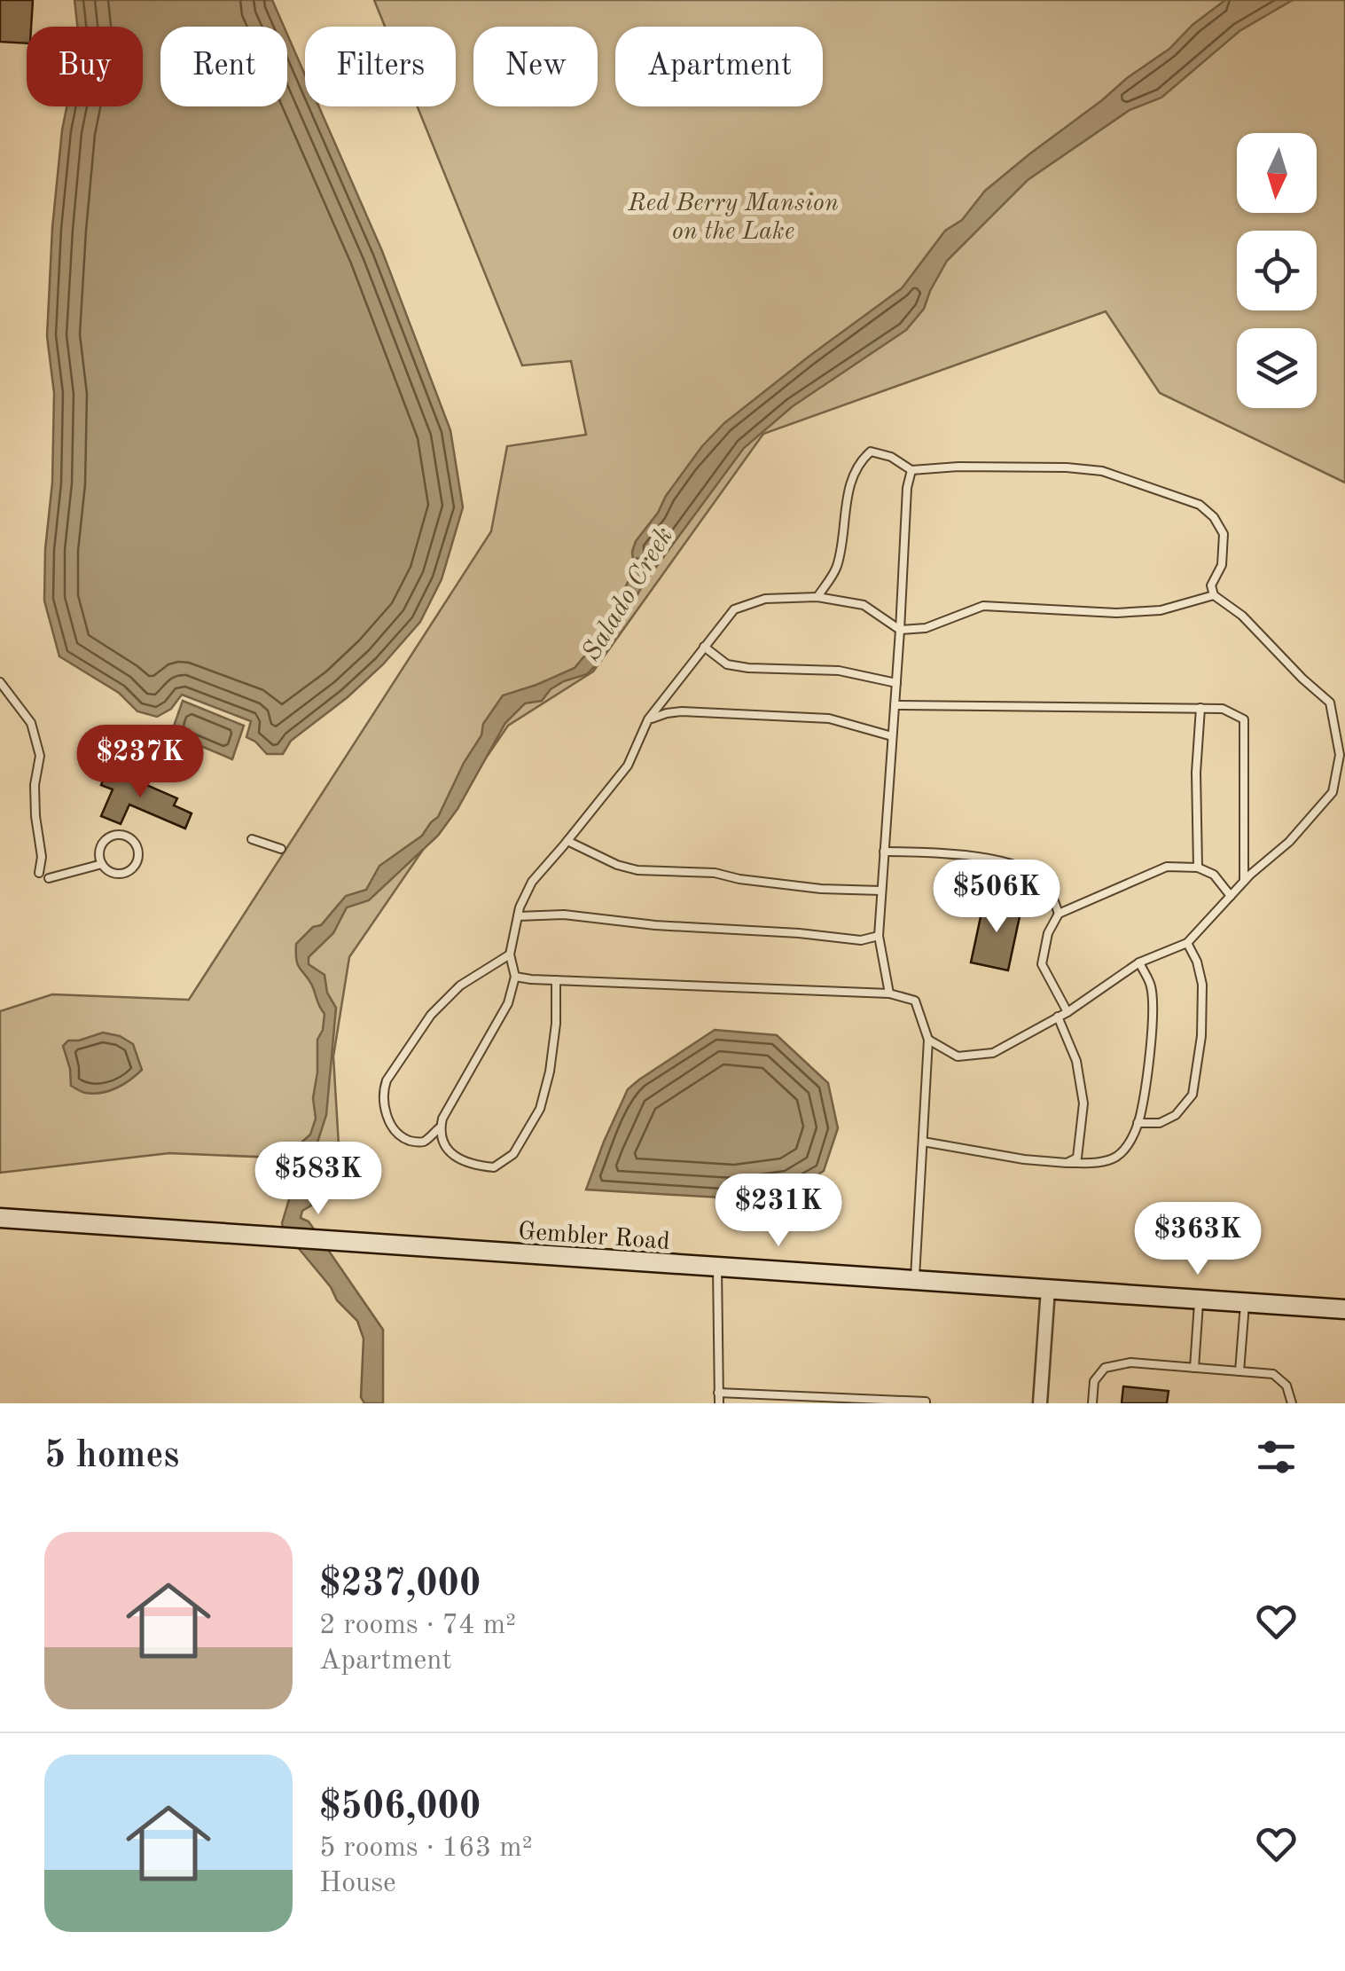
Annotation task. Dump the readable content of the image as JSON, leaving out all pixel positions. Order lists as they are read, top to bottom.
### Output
{
  "streets": {
    "main road": ["Gembler Road"]
  },
  "water": ["Salado Creek"],
  "parks": ["Red Berry Mansion on the Lake"],
  "north": "bottom",
  "page": {
    "chip": [
      "Buy",
      "Rent",
      "Filters",
      "New",
      "Apartment"
    ],
    "price": [
      "$237K",
      "$506K",
      "$583K",
      "$231K",
      "$363K"
    ],
    "heading": "5 homes",
    "list": [
      {
        "name": "$237,000",
        "note": "2 rooms · 74 m² · Apartment"
      },
      {
        "name": "$506,000",
        "note": "5 rooms · 163 m² · House"
      }
    ]
  }
}
